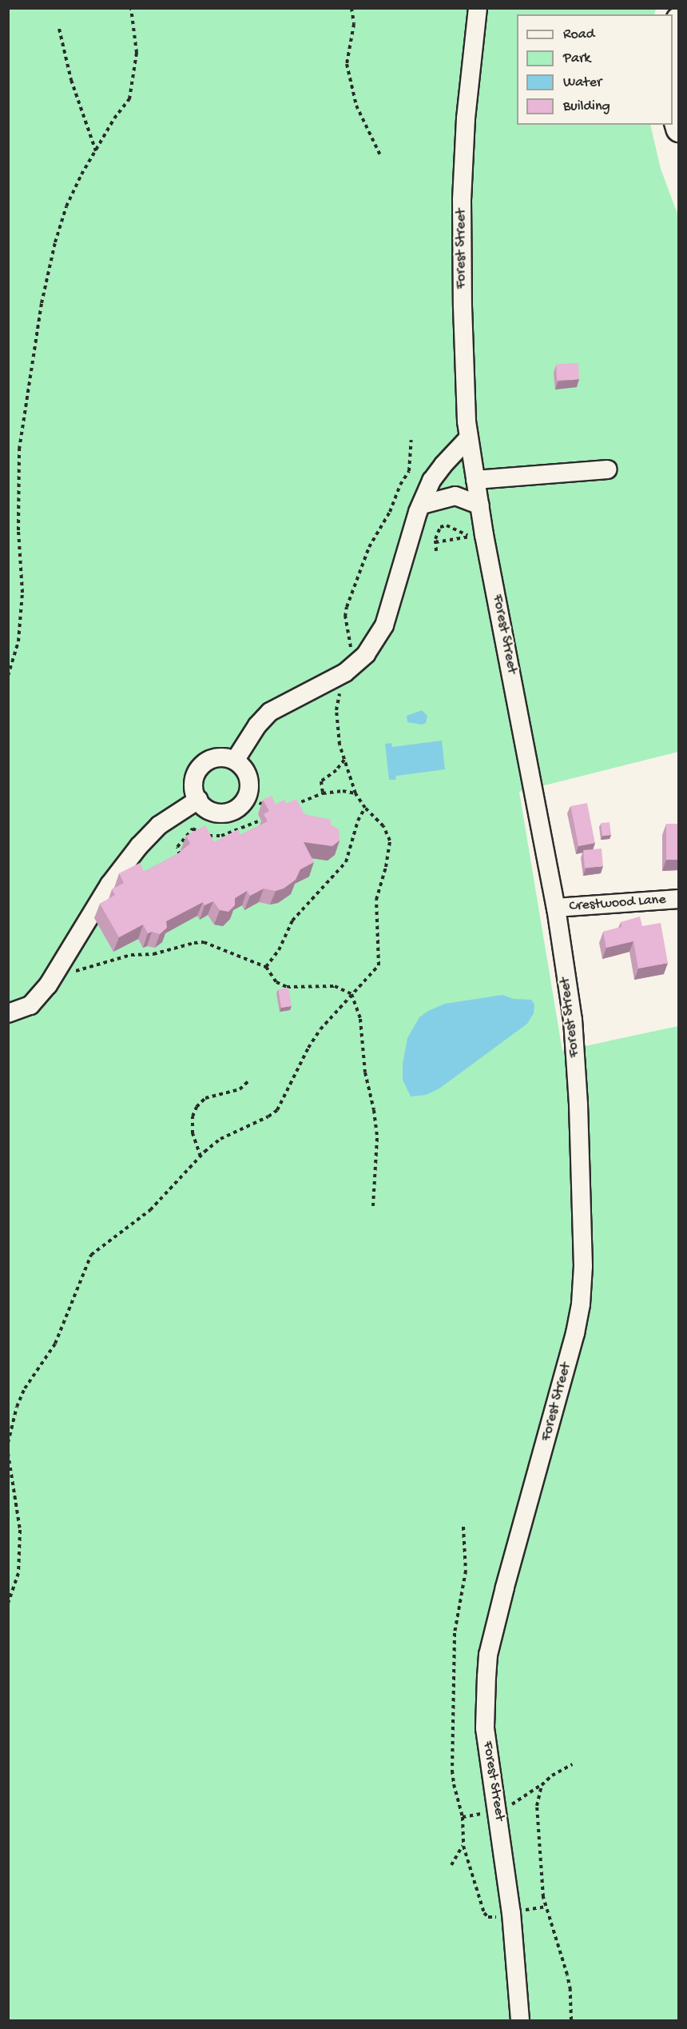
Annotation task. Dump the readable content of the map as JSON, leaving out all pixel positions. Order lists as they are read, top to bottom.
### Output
{
  "streets": {
    "street": ["Forest Street", "Crestwood Lane"]
  },
  "crossings": [
    ["Forest Street", "Crestwood Lane"]
  ],
  "legend": [
    "Road",
    "Park",
    "Water",
    "Building"
  ]
}
